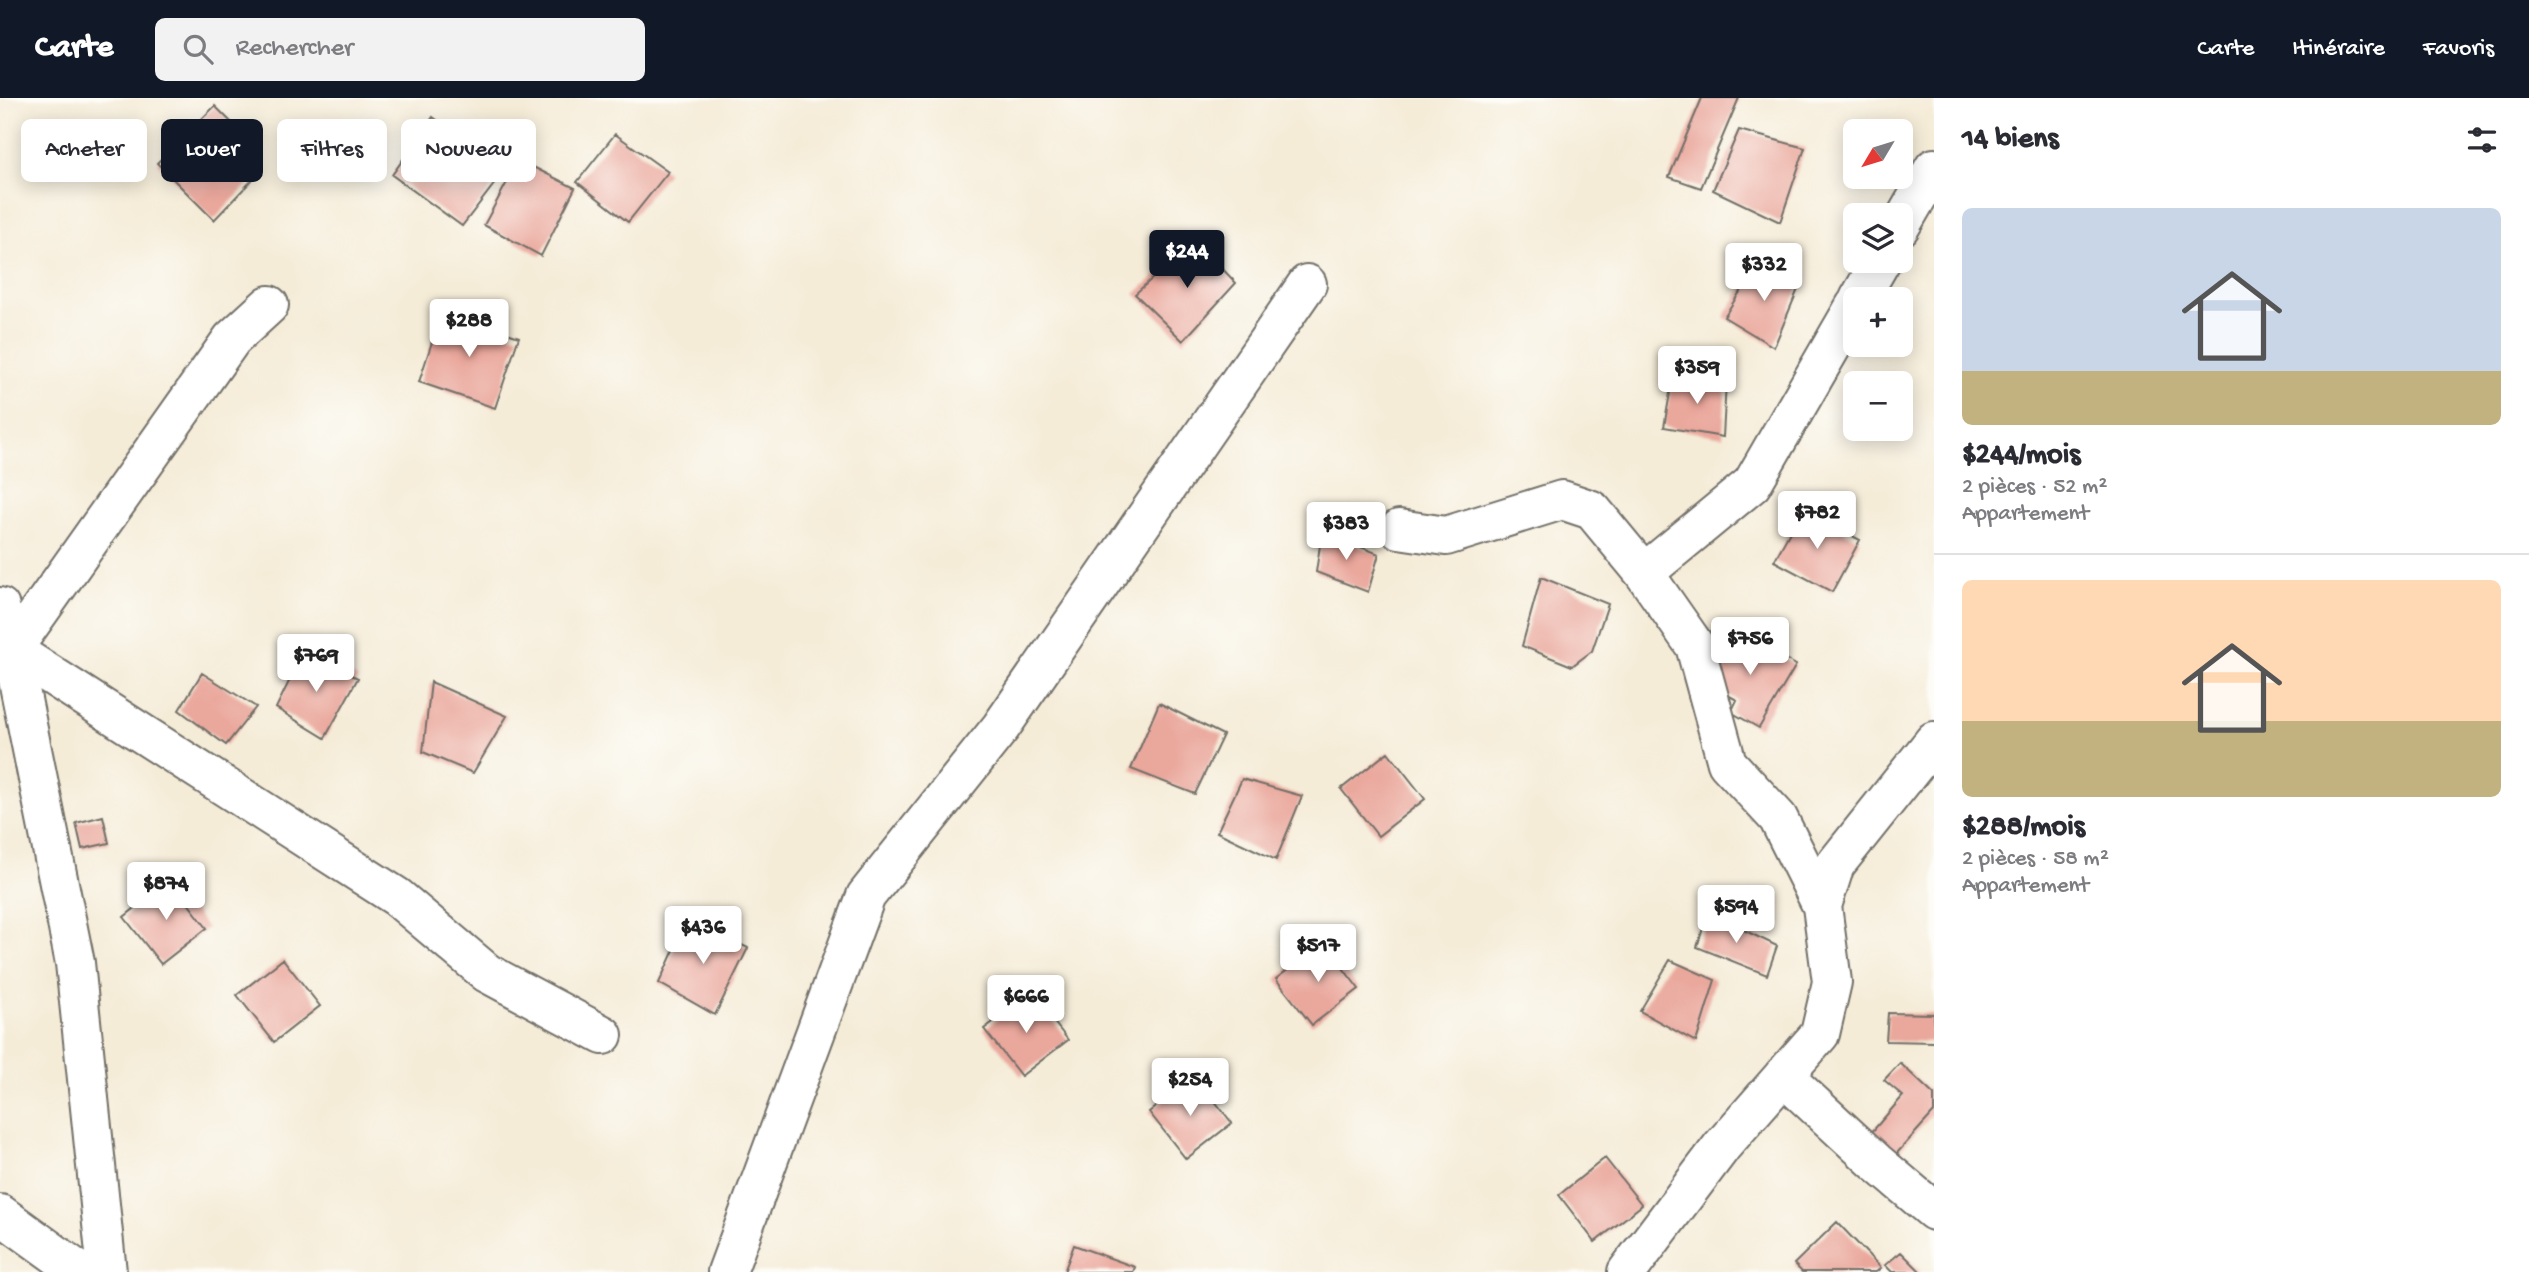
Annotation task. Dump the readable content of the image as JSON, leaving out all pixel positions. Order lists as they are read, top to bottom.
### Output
{
  "north": "bottom left",
  "page": {
    "header": "Carte",
    "search": "Rechercher",
    "nav": ["Carte", "Itinéraire", "Favoris"],
    "heading": "14 biens",
    "map_buttons": ["+", "−"],
    "chip": [
      "Acheter",
      "Louer",
      "Filtres",
      "Nouveau"
    ],
    "list": [
      {
        "name": "$244/mois",
        "note": "2 pièces · 52 m² · Appartement"
      },
      {
        "name": "$288/mois",
        "note": "2 pièces · 58 m² · Appartement"
      }
    ],
    "price": [
      "$244",
      "$332",
      "$288",
      "$359",
      "$782",
      "$383",
      "$756",
      "$769",
      "$874",
      "$594",
      "$436",
      "$517",
      "$666",
      "$254"
    ]
  }
}
